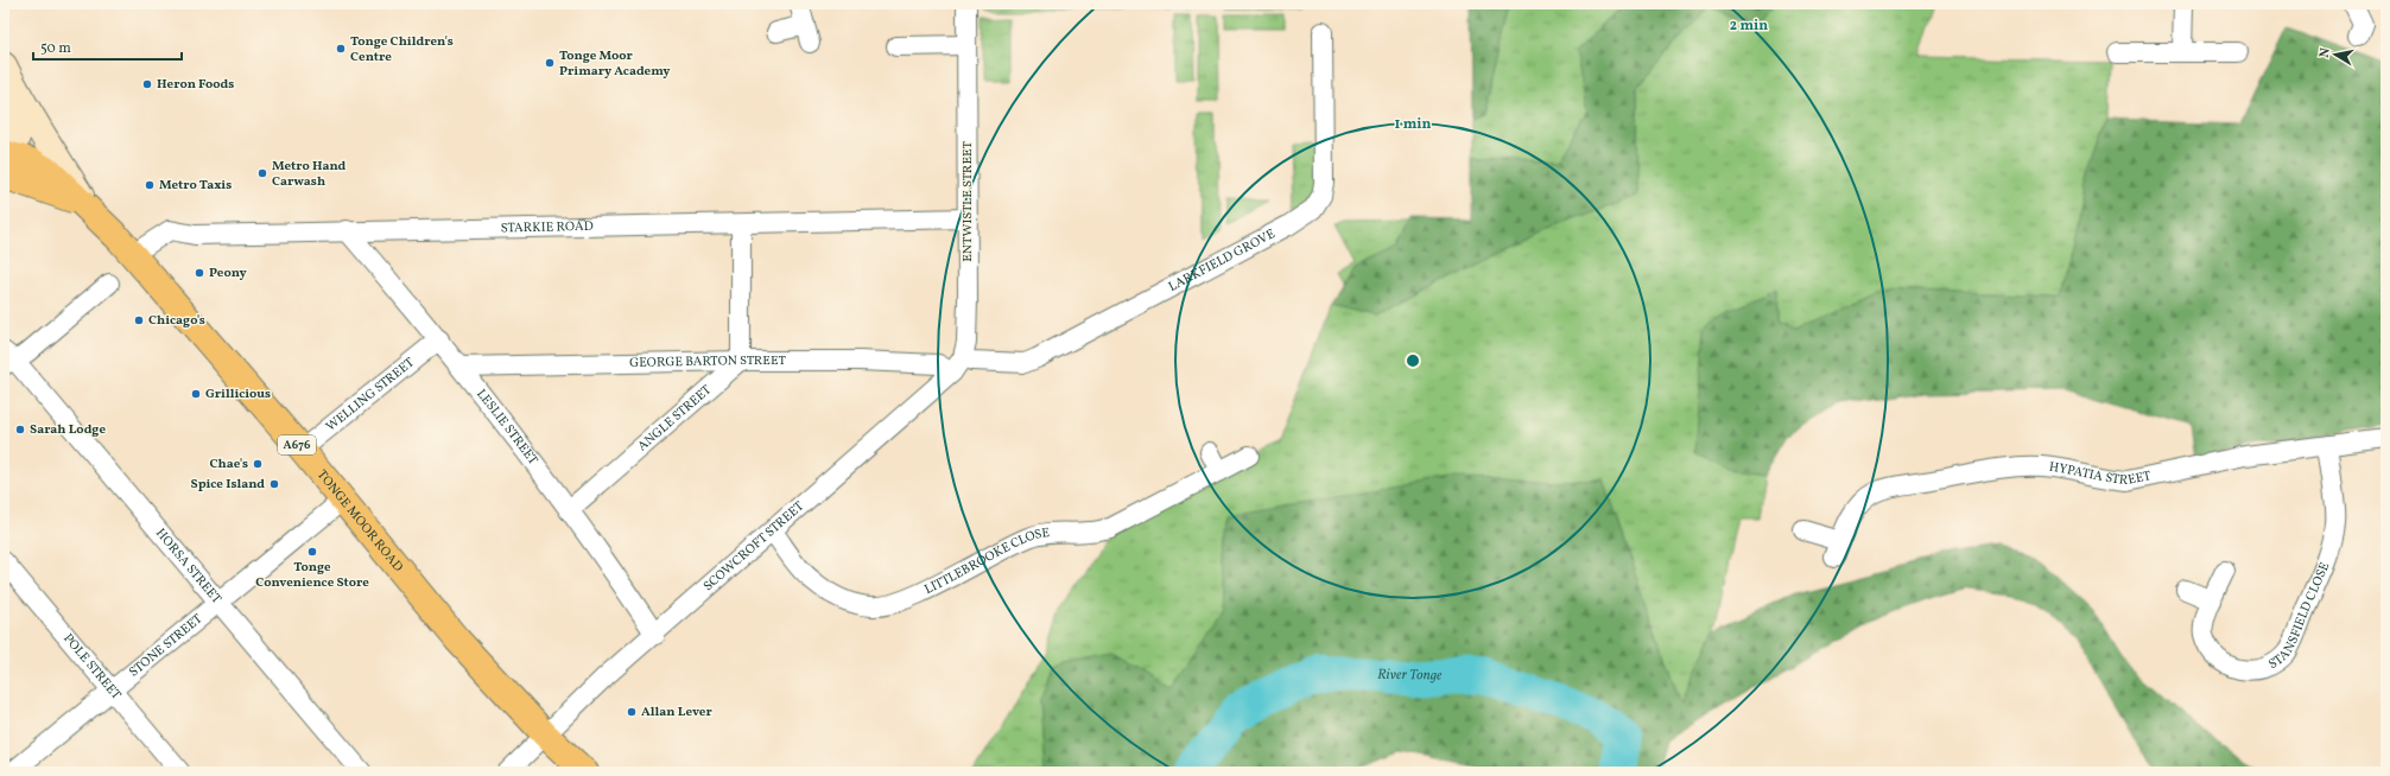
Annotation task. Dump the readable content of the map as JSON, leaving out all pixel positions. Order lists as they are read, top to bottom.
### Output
{
  "streets": {
    "main road": ["A676", "TONGE MOOR ROAD"],
    "street": [
      "ENTWISTLE STREET",
      "STARKIE ROAD",
      "LARKFIELD GROVE",
      "GEORGE BARTON STREET",
      "WELLING STREET",
      "ANGLE STREET",
      "LESLIE STREET",
      "HYPATIA STREET",
      "SCOWCROFT STREET",
      "LITTLEBROOKE CLOSE",
      "HORSA STREET",
      "STANSFIELD CLOSE",
      "STONE STREET",
      "POLE STREET"
    ]
  },
  "crossings": [
    ["ENTWISTLE STREET", "STARKIE ROAD"],
    ["ENTWISTLE STREET", "LARKFIELD GROVE"],
    ["ENTWISTLE STREET", "SCOWCROFT STREET"],
    ["STARKIE ROAD", "LESLIE STREET"],
    ["STARKIE ROAD", "TONGE MOOR ROAD"],
    ["LARKFIELD GROVE", "SCOWCROFT STREET"],
    ["GEORGE BARTON STREET", "ANGLE STREET"],
    ["GEORGE BARTON STREET", "LESLIE STREET"],
    ["GEORGE BARTON STREET", "SCOWCROFT STREET"],
    ["WELLING STREET", "LESLIE STREET"],
    ["WELLING STREET", "TONGE MOOR ROAD"],
    ["ANGLE STREET", "LESLIE STREET"],
    ["LESLIE STREET", "SCOWCROFT STREET"],
    ["HYPATIA STREET", "STANSFIELD CLOSE"],
    ["TONGE MOOR ROAD", "SCOWCROFT STREET"],
    ["TONGE MOOR ROAD", "STONE STREET"],
    ["SCOWCROFT STREET", "LITTLEBROOKE CLOSE"],
    ["HORSA STREET", "STONE STREET"],
    ["STONE STREET", "POLE STREET"]
  ],
  "water": ["River Tonge"],
  "places": [
    "Tonge Children's Centre",
    "Tonge Moor Primary Academy",
    "Heron Foods",
    "Metro Hand Carwash",
    "Metro Taxis",
    "Peony",
    "Chicago's",
    "Grillicious",
    "Sarah Lodge",
    "Chae's",
    "Spice Island",
    "Tonge Convenience Store",
    "Allan Lever"
  ],
  "scale_bar": "50 m",
  "north": "left",
  "rings": ["2 min", "1 min"]
}
